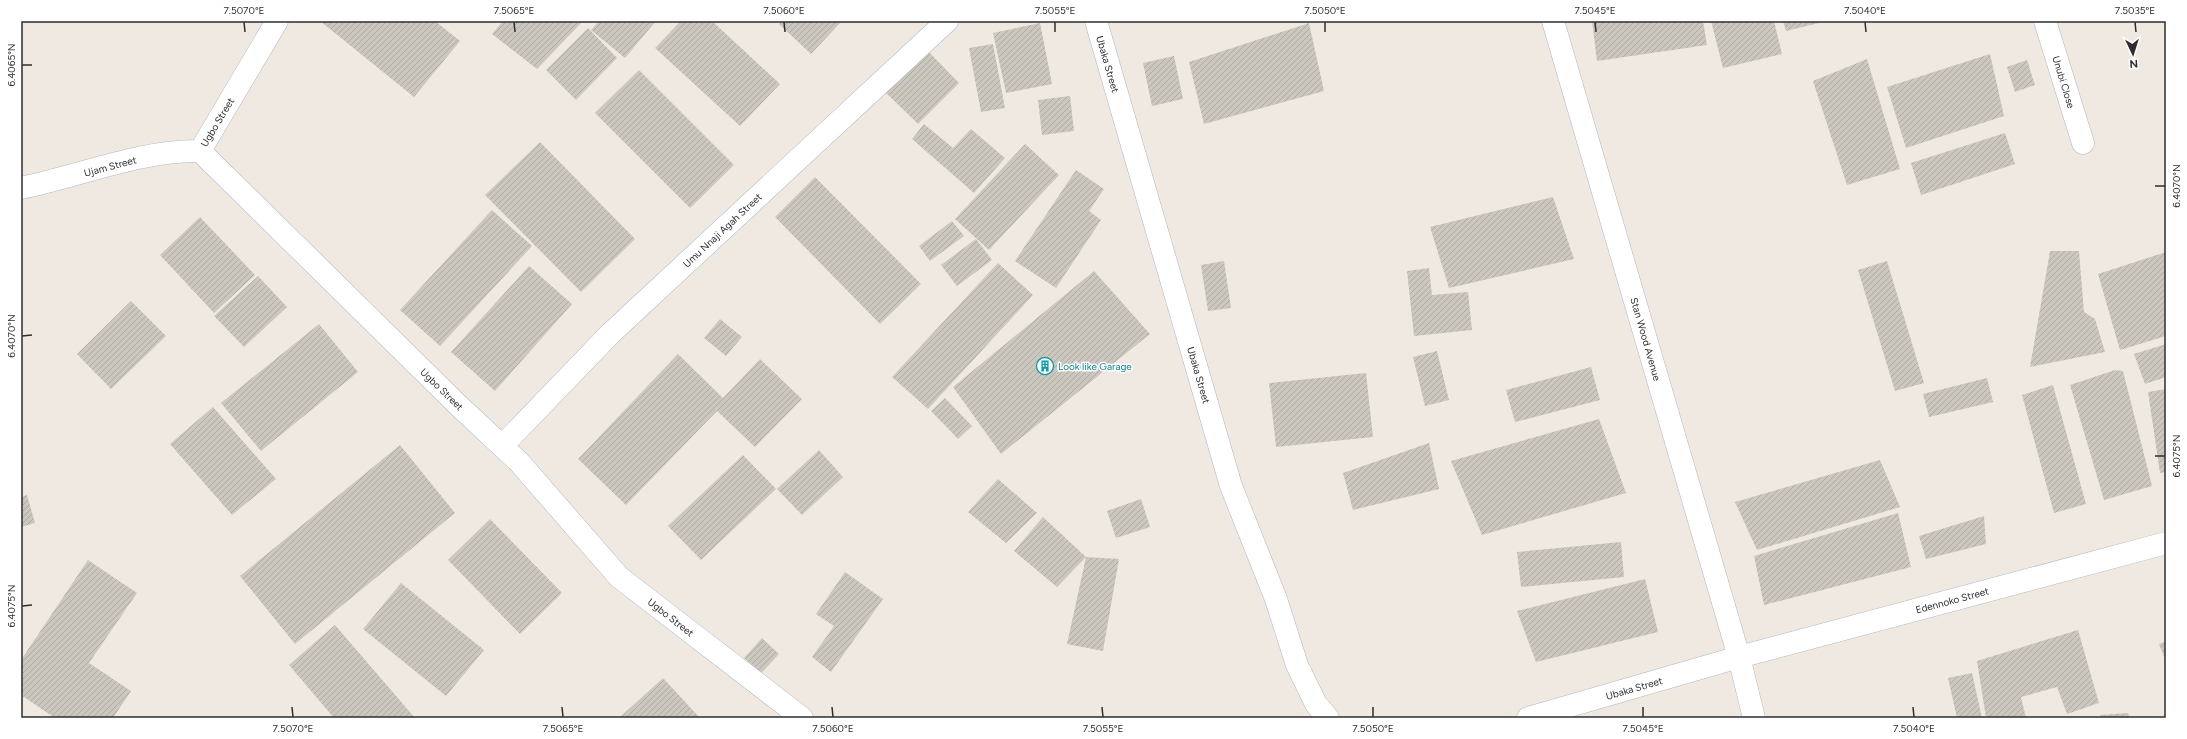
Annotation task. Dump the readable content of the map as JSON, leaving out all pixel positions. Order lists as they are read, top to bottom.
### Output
{
  "streets": {
    "street": [
      "Ubaka Street",
      "Unubi Close",
      "Ugbo Street",
      "Ujam Street",
      "Umu Nnaji Agah Street",
      "Stan Wood Avenue",
      "Edennoko Street"
    ]
  },
  "crossings": [
    ["Ubaka Street", "Stan Wood Avenue"],
    ["Ubaka Street", "Edennoko Street"],
    ["Ugbo Street", "Ujam Street"],
    ["Ugbo Street", "Umu Nnaji Agah Street"],
    ["Stan Wood Avenue", "Edennoko Street"]
  ],
  "places": {
    "building": ["Look like Garage"]
  },
  "north": "bottom",
  "coordinates": [
    "7.5070°E",
    "7.5065°E",
    "7.5060°E",
    "7.5055°E",
    "7.5050°E",
    "7.5045°E",
    "7.5040°E",
    "7.5035°E",
    "6.4065°N",
    "6.4070°N",
    "6.4075°N"
  ]
}
